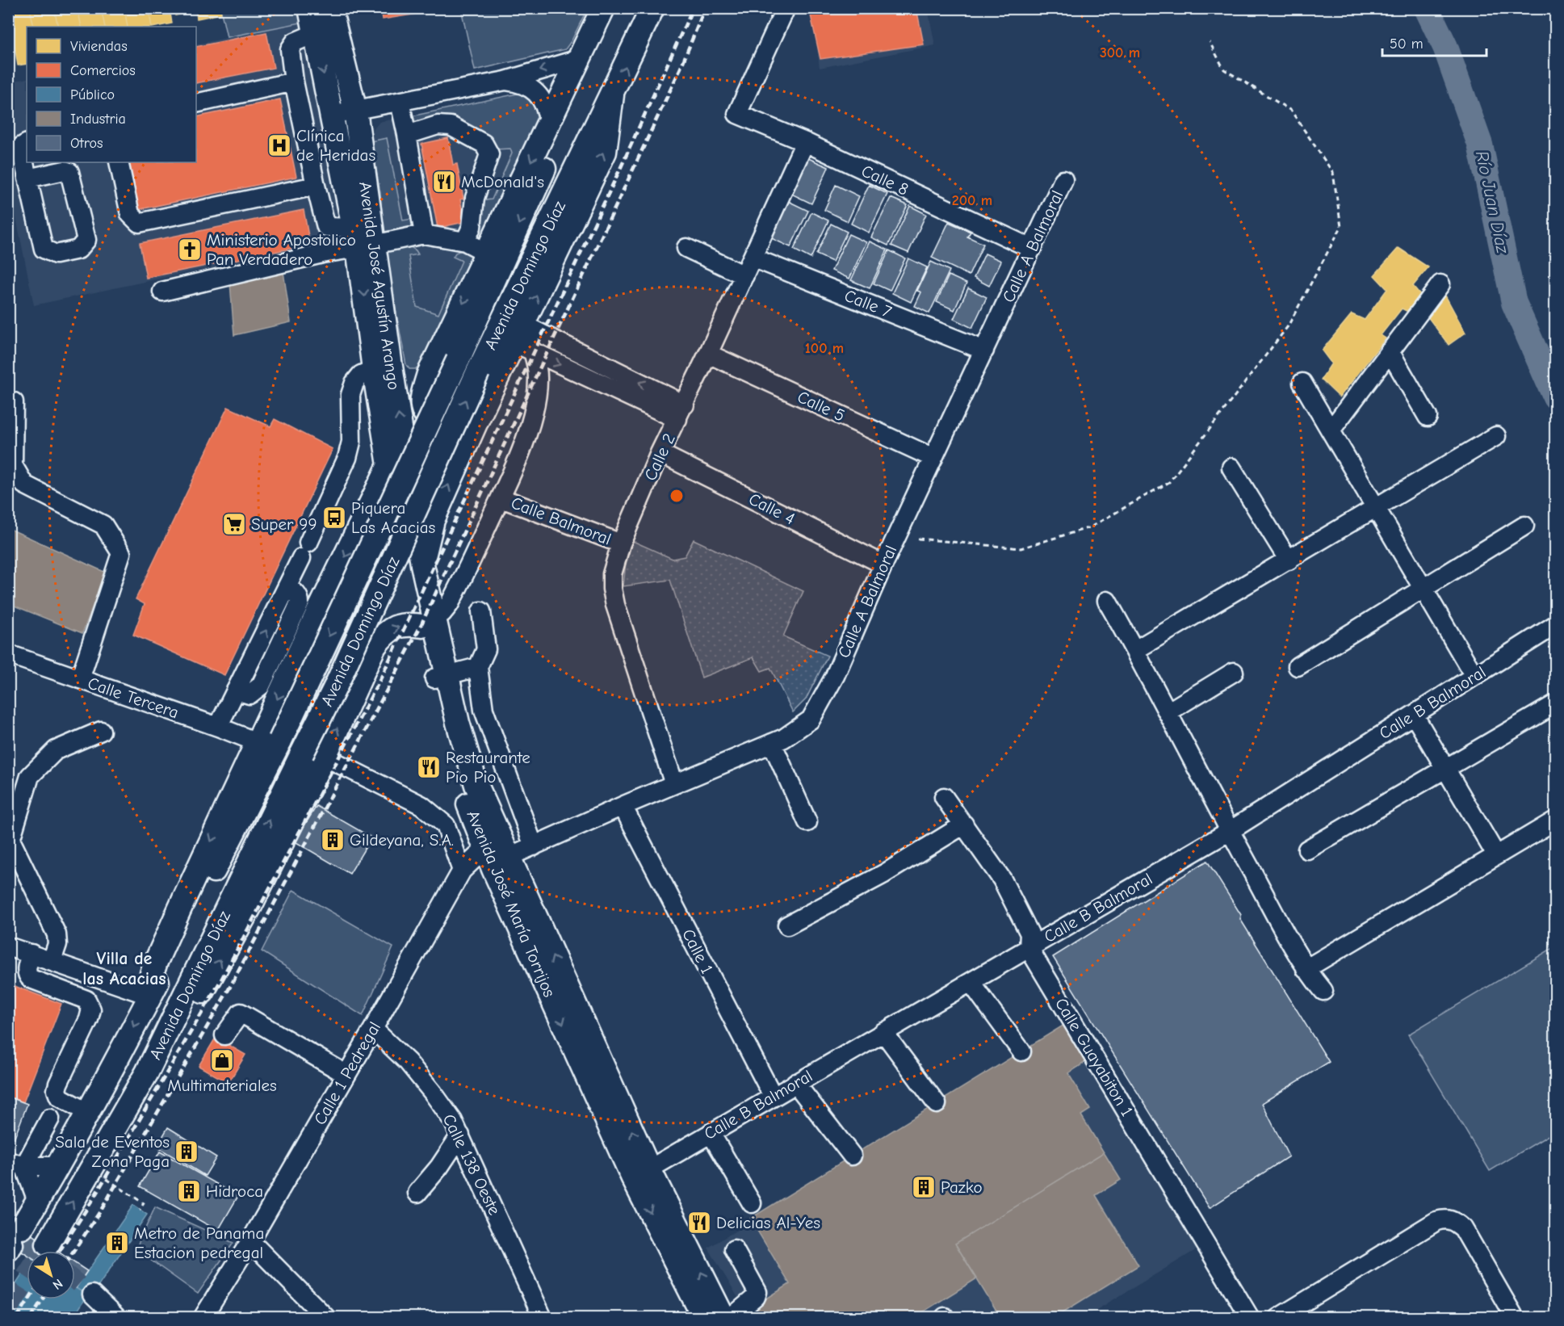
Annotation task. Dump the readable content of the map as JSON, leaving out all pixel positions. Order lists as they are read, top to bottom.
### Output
{
  "streets": {
    "main road": ["Avenida Domingo Díaz", "Avenida José Agustín Arango", "Avenida José María Torrijos"],
    "street": [
      "Calle 8",
      "Calle A Balmoral",
      "Calle 7",
      "Calle 5",
      "Calle 2",
      "Calle 4",
      "Calle Balmoral",
      "Calle Tercera",
      "Calle B Balmoral",
      "Calle 1",
      "Calle Guayabiton 1",
      "Calle 1 Pedregal",
      "Calle 138 Oeste"
    ]
  },
  "crossings": [
    ["Calle 8", "Calle A Balmoral"],
    ["Calle 8", "Calle 2"],
    ["Calle A Balmoral", "Calle 7"],
    ["Calle A Balmoral", "Calle 5"],
    ["Calle A Balmoral", "Calle 2"],
    ["Calle A Balmoral", "Calle 4"],
    ["Calle A Balmoral", "Avenida José María Torrijos"],
    ["Calle A Balmoral", "Calle 1"],
    ["Calle A Balmoral", "Calle 1 Pedregal"],
    ["Avenida José Agustín Arango", "Avenida José María Torrijos"],
    ["Calle 7", "Calle 2"],
    ["Calle 5", "Calle 2"],
    ["Calle 2", "Calle 4"],
    ["Calle 2", "Calle Balmoral"],
    ["Calle B Balmoral", "Avenida José María Torrijos"],
    ["Calle B Balmoral", "Calle 1"],
    ["Calle B Balmoral", "Calle Guayabiton 1"],
    ["Avenida José María Torrijos", "Calle 1 Pedregal"],
    ["Calle 1 Pedregal", "Calle 138 Oeste"]
  ],
  "districts": ["Villa de las Acacias"],
  "water": ["Río Juan Díaz"],
  "places": {
    "hospital": ["Clínica de Heridas"],
    "restaurant": ["McDonald's", "Restaurante Pio Pio", "Delicias Al-Yes"],
    "church": ["Ministerio Apostolico Pan Verdadero"],
    "bus stop": ["Piquera Las Acacias"],
    "supermarket": ["Super 99"],
    "building": [
      "Gildeyana, S.A.",
      "Sala de Eventos Zona Paga",
      "Pazko",
      "Hidroca",
      "Metro de Panama Estacion pedregal"
    ],
    "shop": ["Multimateriales"]
  },
  "legend": [
    "Viviendas",
    "Comercios",
    "Público",
    "Industria",
    "Otros"
  ],
  "scale_bar": "50 m",
  "north": "bottom right",
  "rings": ["300 m", "200 m", "100 m"]
}
